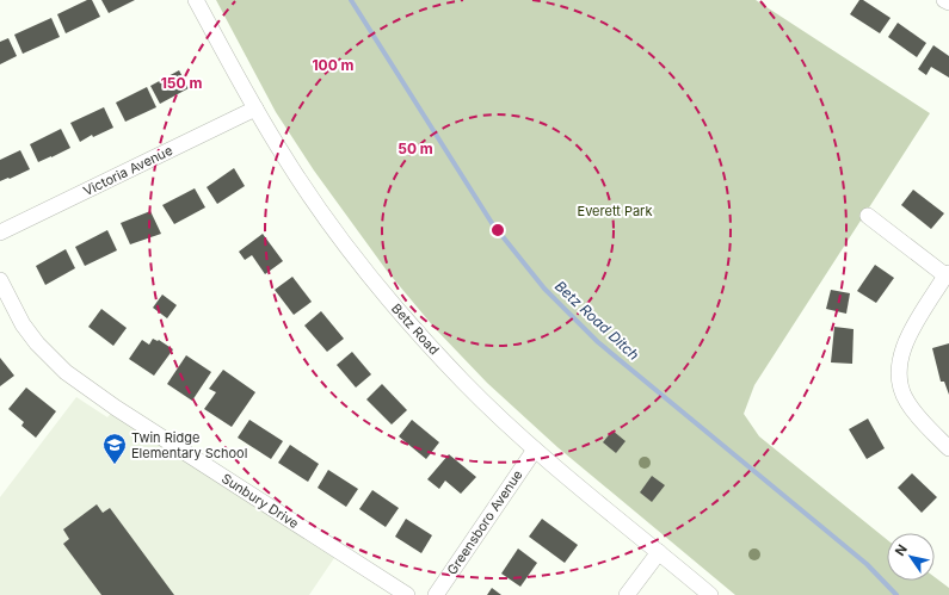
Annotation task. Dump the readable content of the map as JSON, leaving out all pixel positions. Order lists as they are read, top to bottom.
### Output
{
  "streets": {
    "street": [
      "Victoria Avenue",
      "Betz Road",
      "Sunbury Drive",
      "Greensboro Avenue"
    ]
  },
  "crossings": [
    ["Victoria Avenue", "Betz Road"],
    ["Betz Road", "Greensboro Avenue"]
  ],
  "water": ["Betz Road Ditch"],
  "parks": ["Everett Park"],
  "places": {
    "school or university": ["Twin Ridge Elementary School"]
  },
  "north": "top left",
  "rings": ["100 m", "150 m", "50 m"]
}
